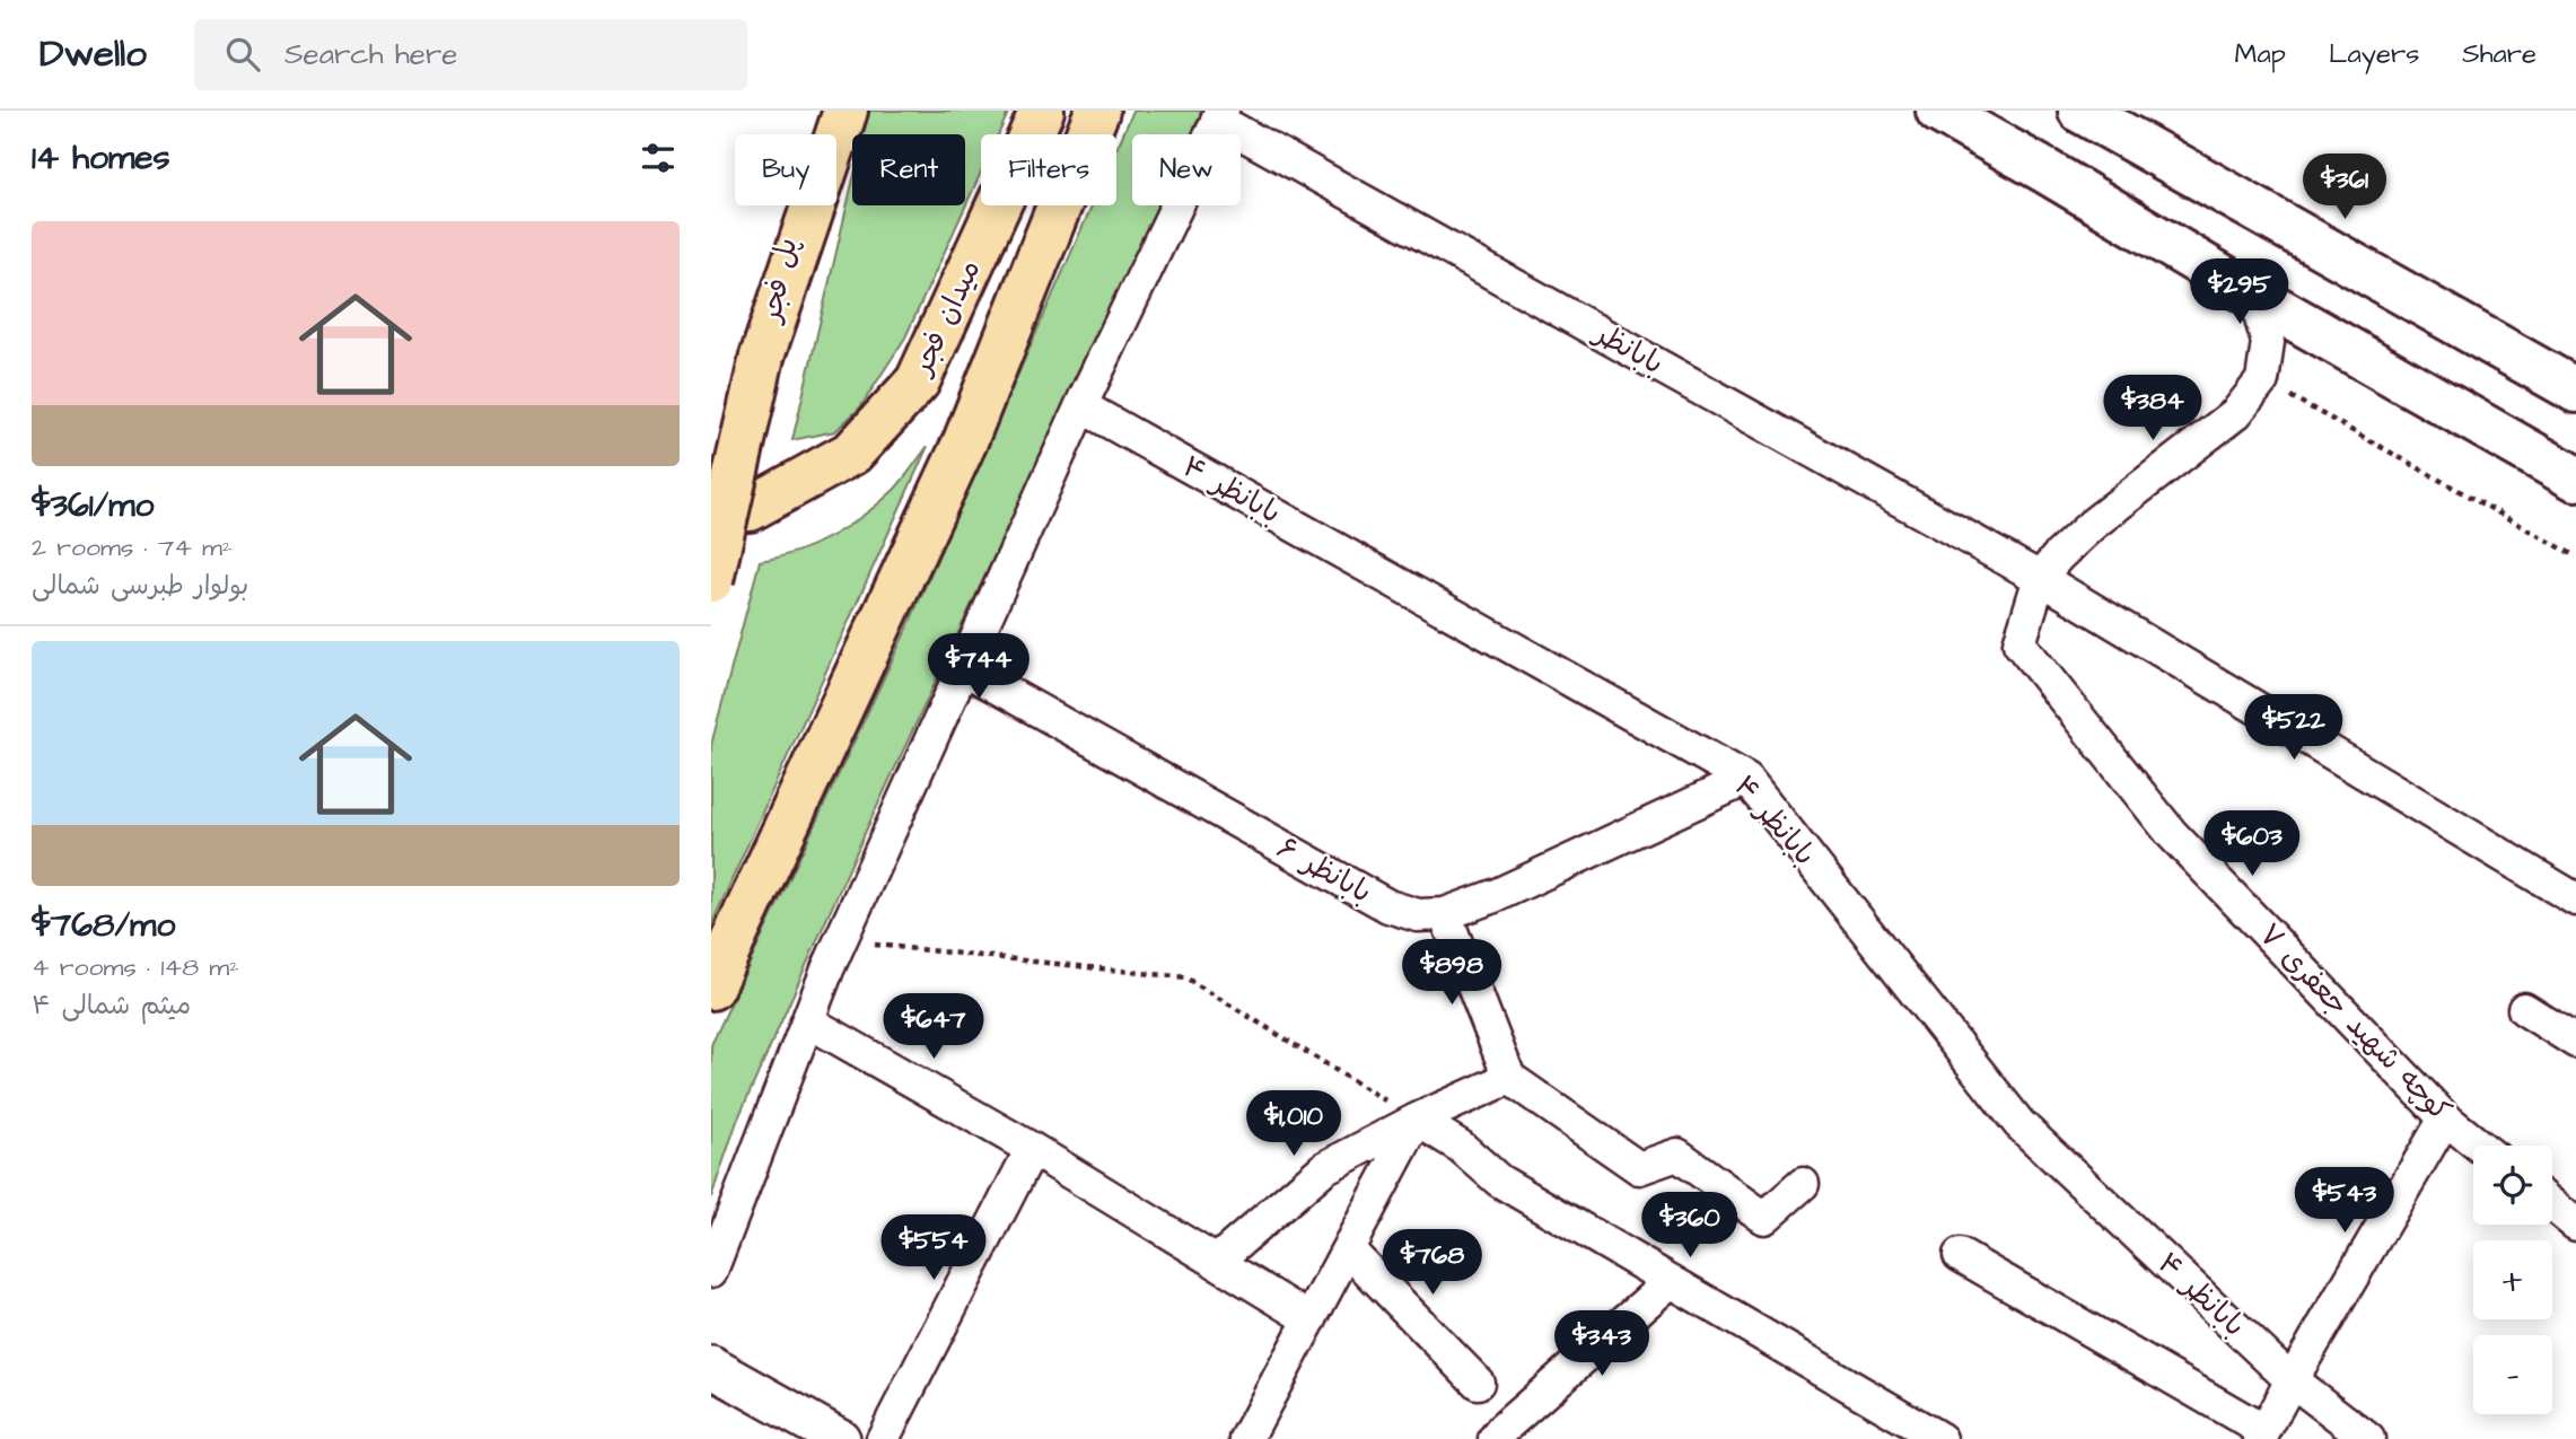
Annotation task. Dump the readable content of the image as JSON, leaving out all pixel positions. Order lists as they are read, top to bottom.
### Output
{
  "streets": {
    "main road": ["پل فجر", "میدان فجر"],
    "street": [
      "بابانظر",
      "بابانظر ۴",
      "بابانظر ۶",
      "کوچه شهید جعفری ۷"
    ]
  },
  "crossings": [
    ["بابانظر", "کوچه شهید جعفری ۷"],
    ["بابانظر ۴", "بابانظر ۶"]
  ],
  "page": {
    "header": "Dwello",
    "search": "Search here",
    "nav": ["Map", "Layers", "Share"],
    "heading": "14 homes",
    "chip": [
      "Buy",
      "Rent",
      "Filters",
      "New"
    ],
    "price": [
      "$361",
      "$295",
      "$384",
      "$744",
      "$522",
      "$603",
      "$898",
      "$647",
      "$1,010",
      "$543",
      "$360",
      "$554",
      "$768",
      "$343"
    ],
    "list": [
      {
        "name": "$361/mo",
        "note": "2 rooms · 74 m² · بولوار طبرسی شمالی"
      },
      {
        "name": "$768/mo",
        "note": "4 rooms · 148 m² · میثم شمالی ۴"
      }
    ],
    "map_buttons": ["+", "−"]
  }
}
